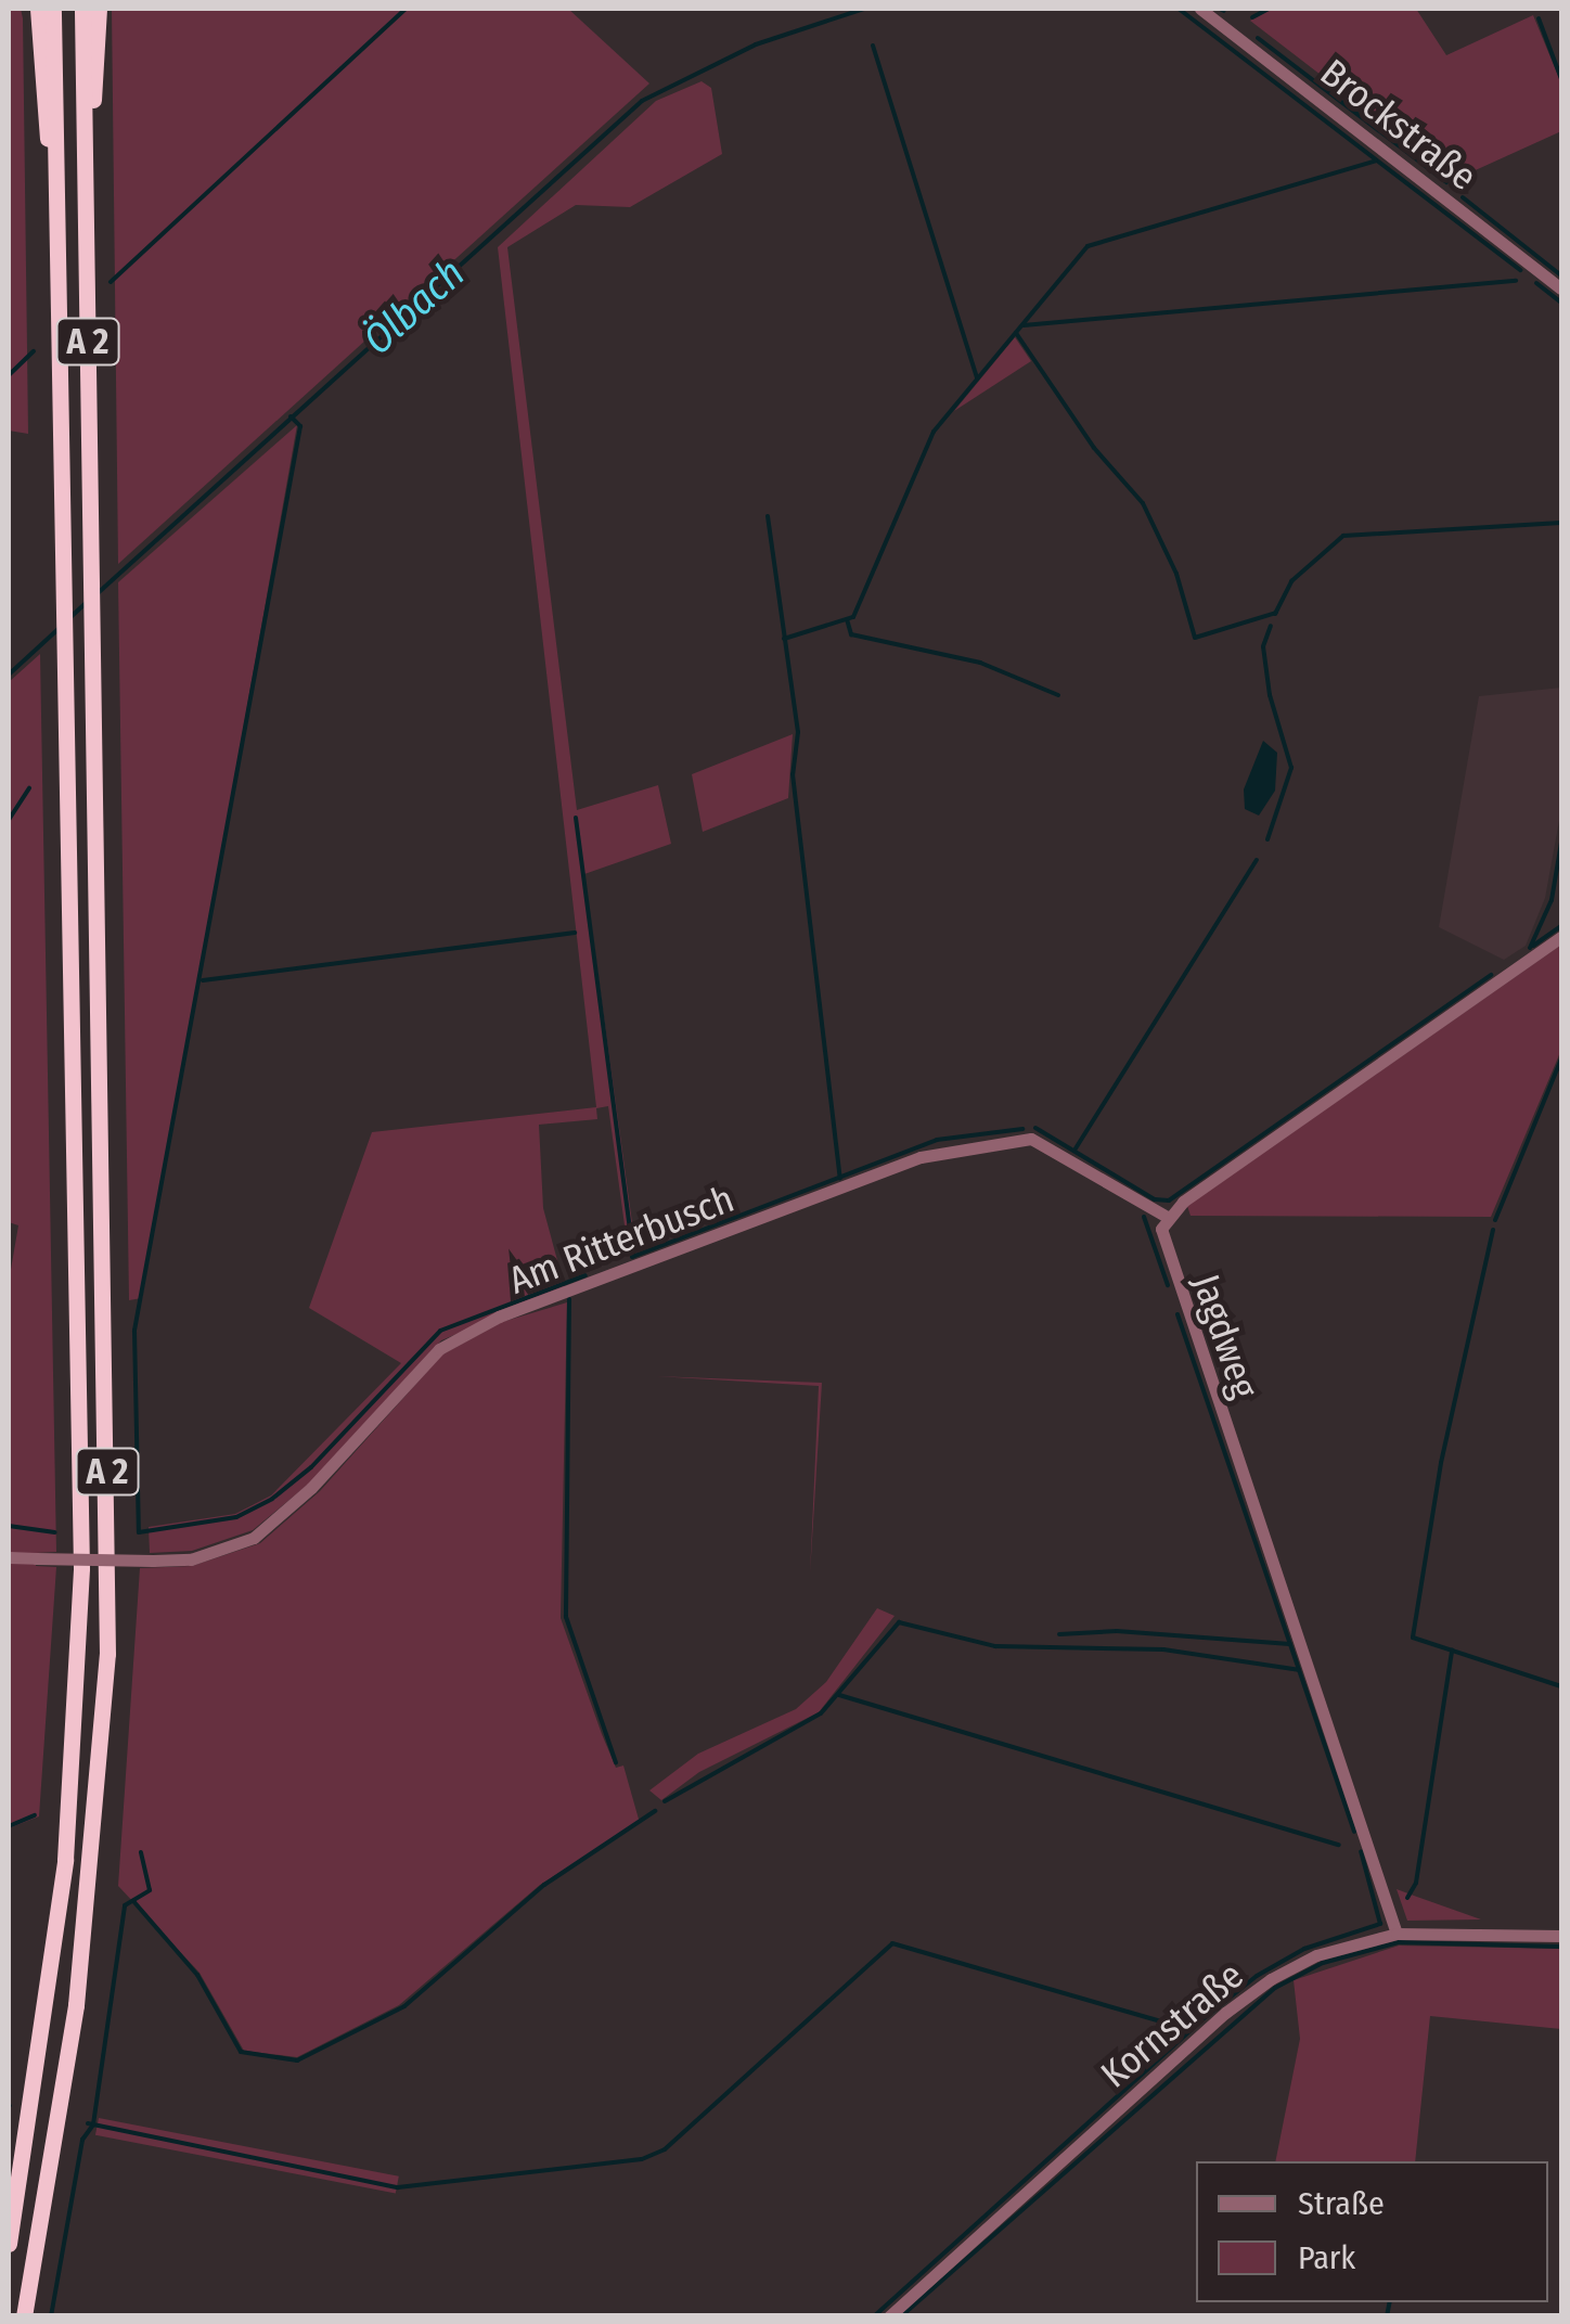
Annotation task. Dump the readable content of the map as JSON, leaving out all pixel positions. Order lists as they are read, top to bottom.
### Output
{
  "streets": {
    "highway": ["A 2"],
    "street": [
      "Brockstraße",
      "Am Ritterbusch",
      "Jagdweg",
      "Kornstraße"
    ]
  },
  "crossings": [
    ["Am Ritterbusch", "Jagdweg"],
    ["Jagdweg", "Kornstraße"]
  ],
  "water": ["Ölbach"],
  "legend": ["Straße", "Park"]
}
